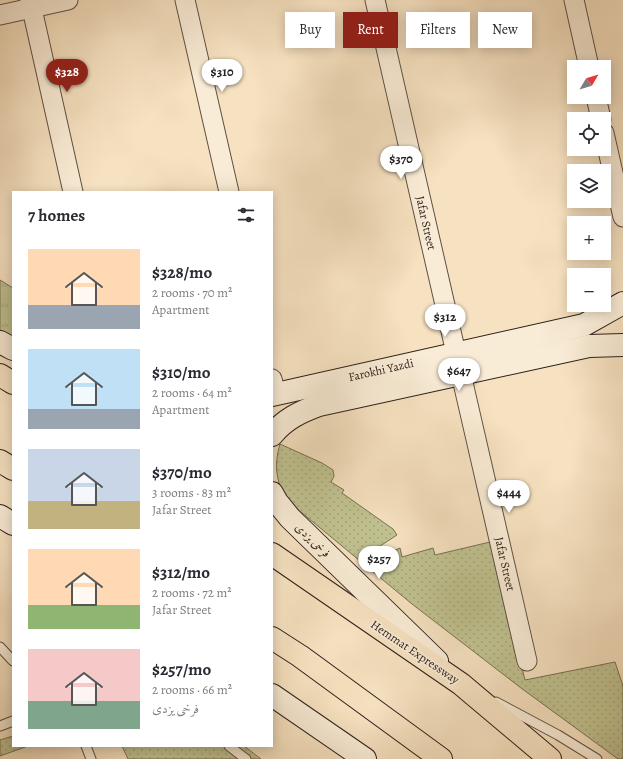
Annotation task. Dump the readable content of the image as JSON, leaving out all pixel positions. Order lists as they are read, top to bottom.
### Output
{
  "streets": {
    "highway": ["Hemmat Expressway"],
    "main road": ["Farokhi Yazdi", "فرخی یزدی"],
    "street": ["Jafar Street"]
  },
  "crossings": [
    ["Jafar Street", "Farokhi Yazdi"],
    ["فرخی یزدی", "Hemmat Expressway"]
  ],
  "north": "top right",
  "page": {
    "chip": [
      "Buy",
      "Rent",
      "Filters",
      "New"
    ],
    "price": [
      "$328",
      "$310",
      "$370",
      "$312",
      "$647",
      "$444",
      "$257"
    ],
    "map_buttons": ["+", "−"],
    "heading": "7 homes",
    "list": [
      {
        "name": "$328/mo",
        "note": "2 rooms · 70 m² · Apartment"
      },
      {
        "name": "$310/mo",
        "note": "2 rooms · 64 m² · Apartment"
      },
      {
        "name": "$370/mo",
        "note": "3 rooms · 83 m² · Jafar Street"
      },
      {
        "name": "$312/mo",
        "note": "2 rooms · 72 m² · Jafar Street"
      },
      {
        "name": "$257/mo",
        "note": "2 rooms · 66 m² · فرخی یزدی"
      }
    ]
  }
}
